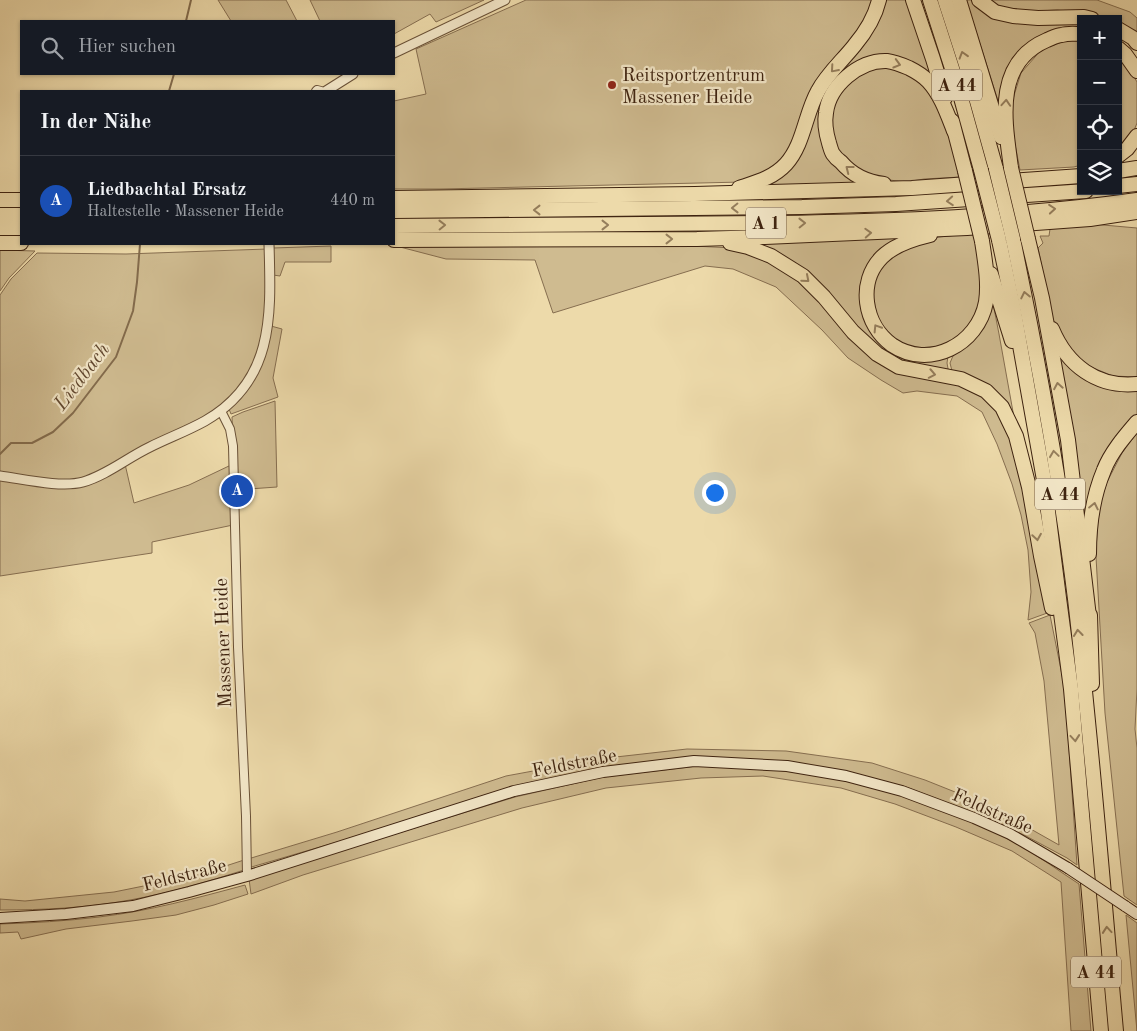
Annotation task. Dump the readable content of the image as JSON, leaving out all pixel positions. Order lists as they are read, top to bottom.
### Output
{
  "streets": {
    "highway": ["A 44", "A 1"],
    "main road": ["Feldstraße"],
    "street": ["Massener Heide"]
  },
  "crossings": [
    ["Massener Heide", "Feldstraße"]
  ],
  "water": ["Liedbach"],
  "places": ["Reitsportzentrum Massener Heide"],
  "page": {
    "map_buttons": ["+", "−"],
    "search": "Hier suchen",
    "heading": "In der Nähe",
    "list": [
      {
        "mark": "A",
        "name": "Liedbachtal Ersatz",
        "note": "Haltestelle · Massener Heide",
        "value": "440 m"
      }
    ],
    "pins": "A"
  }
}
